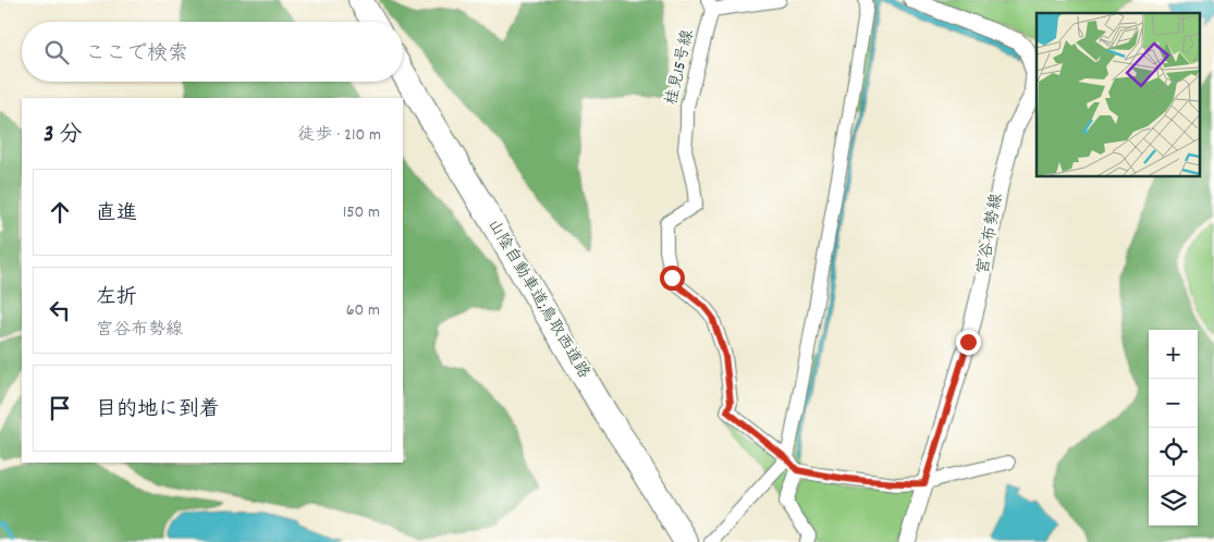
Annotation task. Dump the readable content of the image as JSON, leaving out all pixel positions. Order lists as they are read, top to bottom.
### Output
{
  "streets": {
    "highway": ["山陰自動車道;鳥取西道路"],
    "street": ["桂見15号線", "宮谷布勢線"]
  },
  "page": {
    "search": "ここで検索",
    "heading": ["3 分", "徒歩 · 210 m"],
    "list": [
      ["直進", "150 m"],
      ["左折", "宮谷布勢線", "60 m"],
      "目的地に到着"
    ],
    "map_buttons": ["+", "−"]
  }
}
